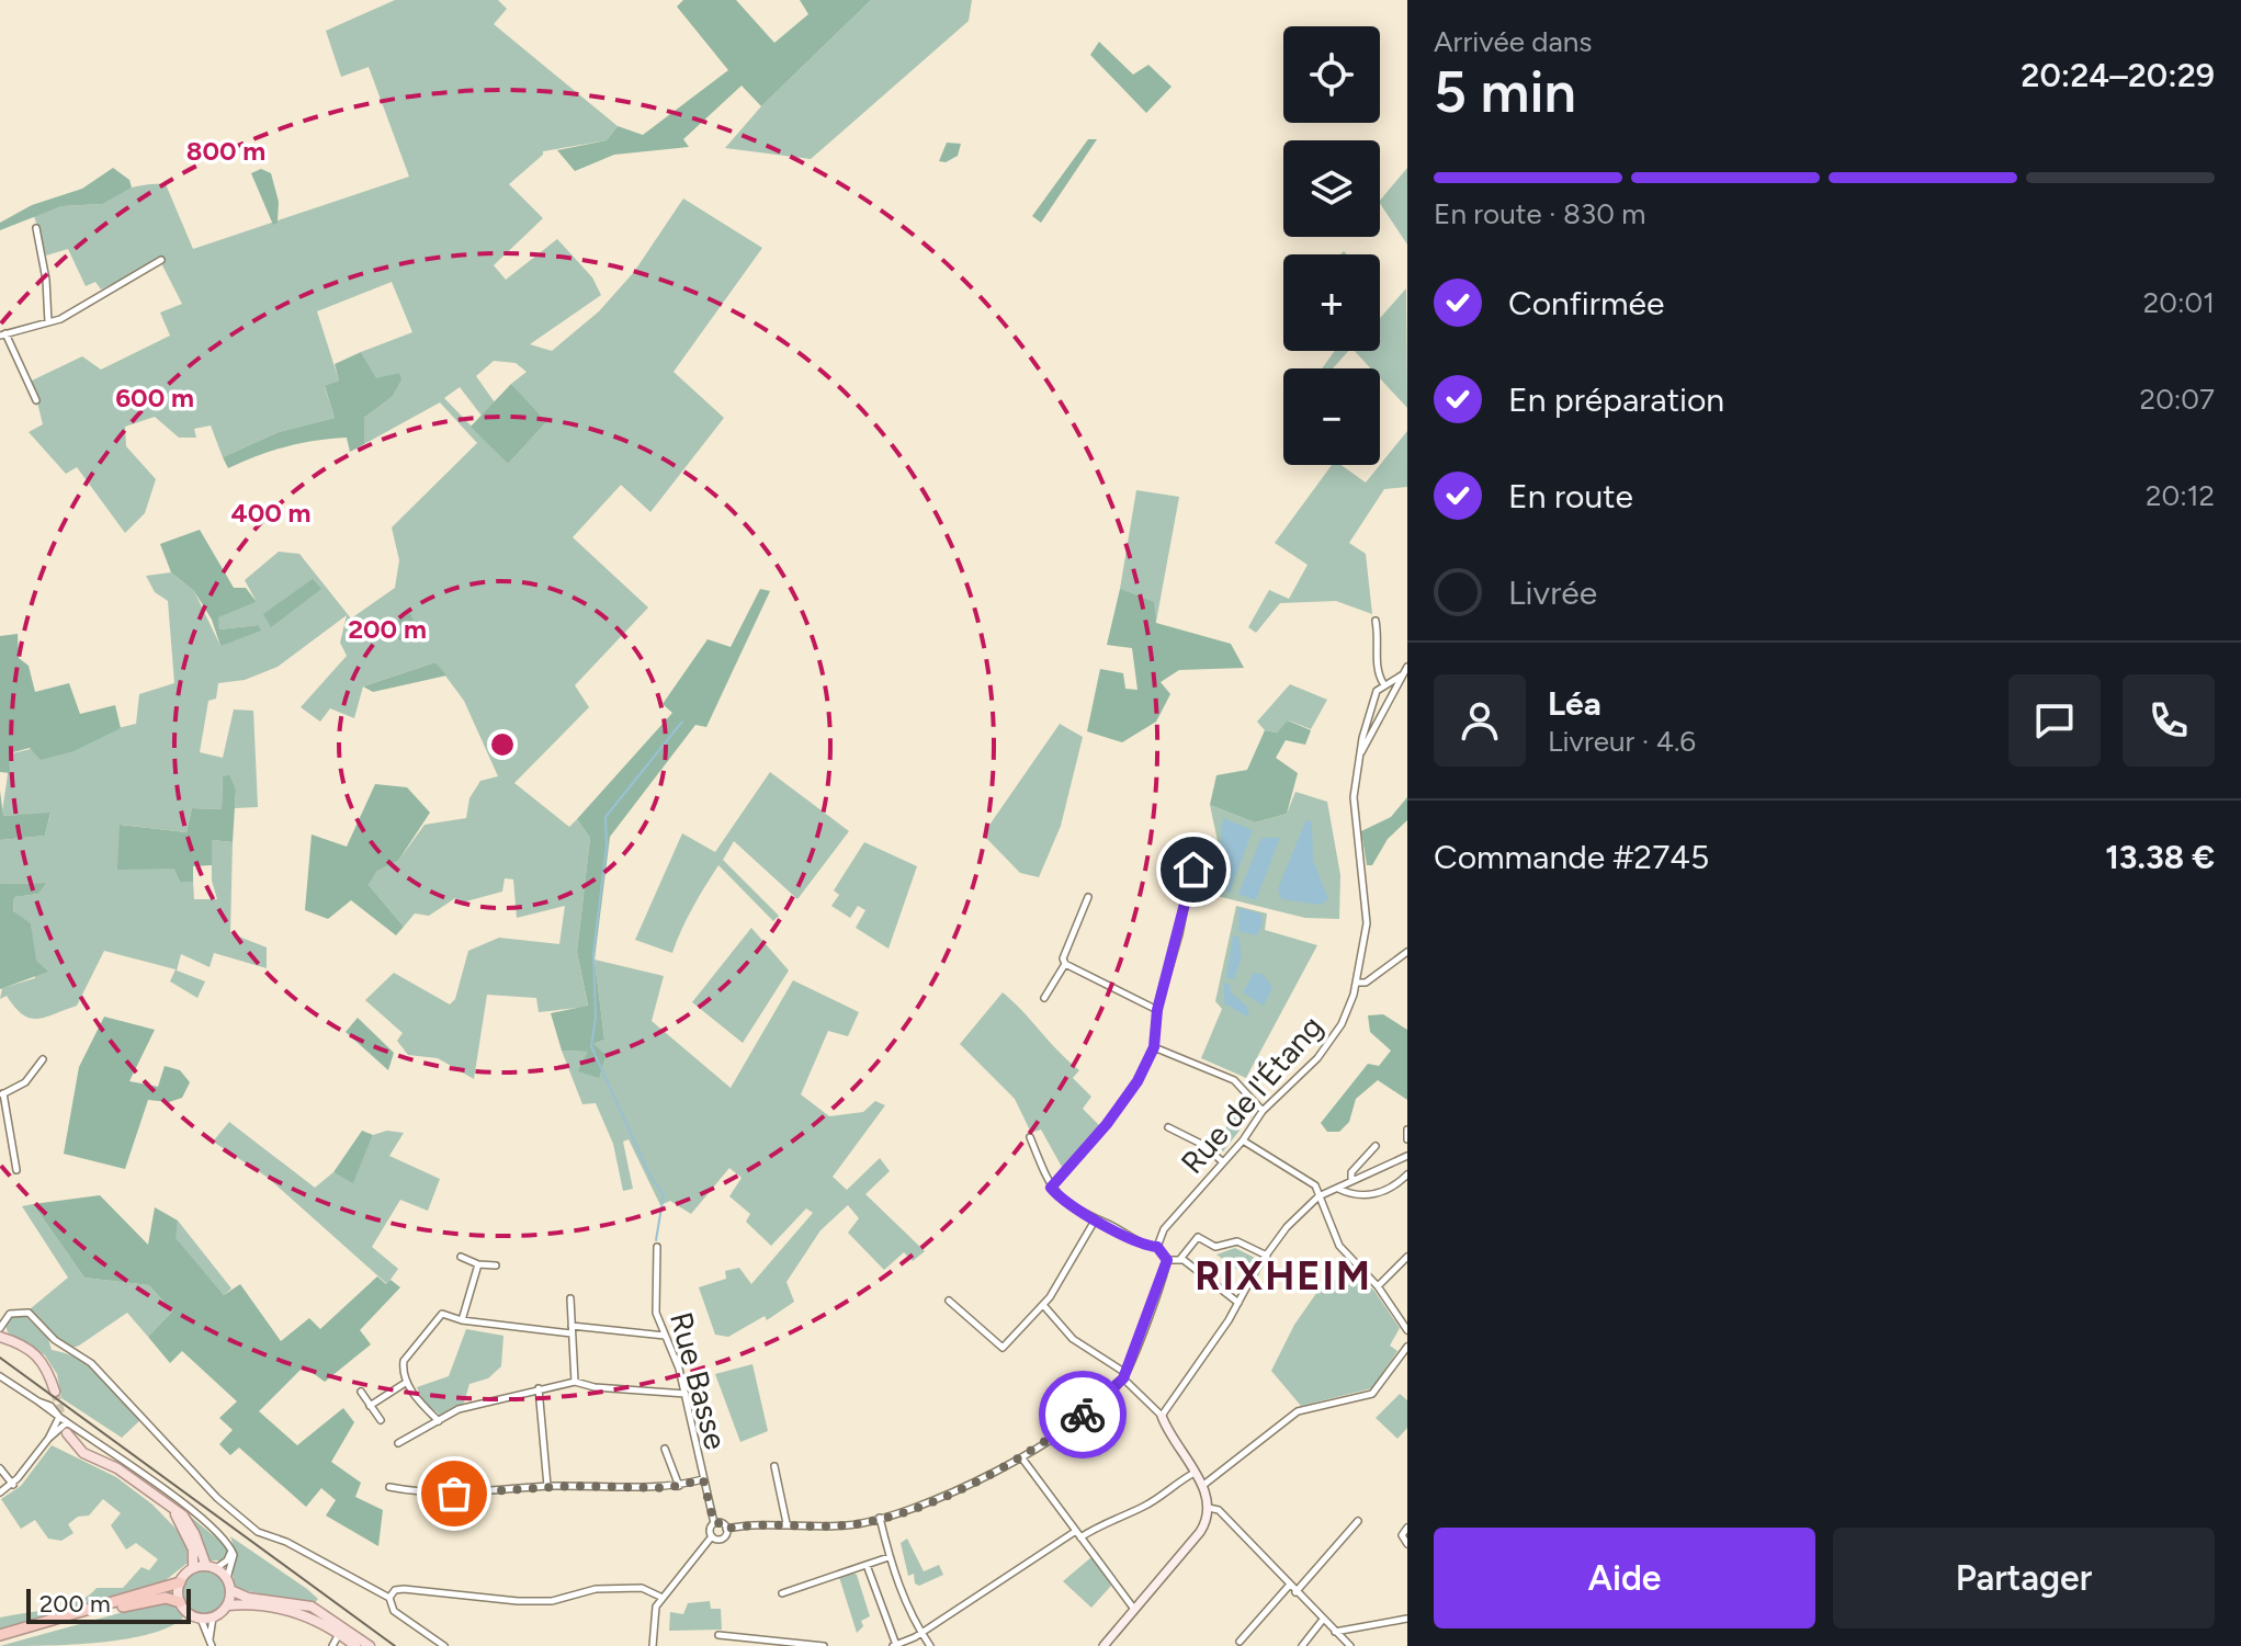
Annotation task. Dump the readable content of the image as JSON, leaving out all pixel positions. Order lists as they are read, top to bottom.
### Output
{
  "streets": {
    "street": ["Rue de l'Étang", "Rue Basse"]
  },
  "districts": ["RIXHEIM"],
  "scale_bar": "200 m",
  "page": {
    "heading": ["5 min", "Arrivée dans", "20:24–20:29"],
    "panel": [
      "Léa",
      "Livreur · 4.6",
      "Commande #2745",
      "13.38 €"
    ],
    "map_buttons": ["+", "−"],
    "bar": "En route · 830 m",
    "list": [
      ["Confirmée", "20:01"],
      ["En préparation", "20:07"],
      ["En route", "20:12"],
      "Livrée"
    ],
    "buttons": ["Aide", "Partager"],
    "scale": "200 m"
  },
  "rings": [
    "800 m",
    "600 m",
    "400 m",
    "200 m"
  ]
}
